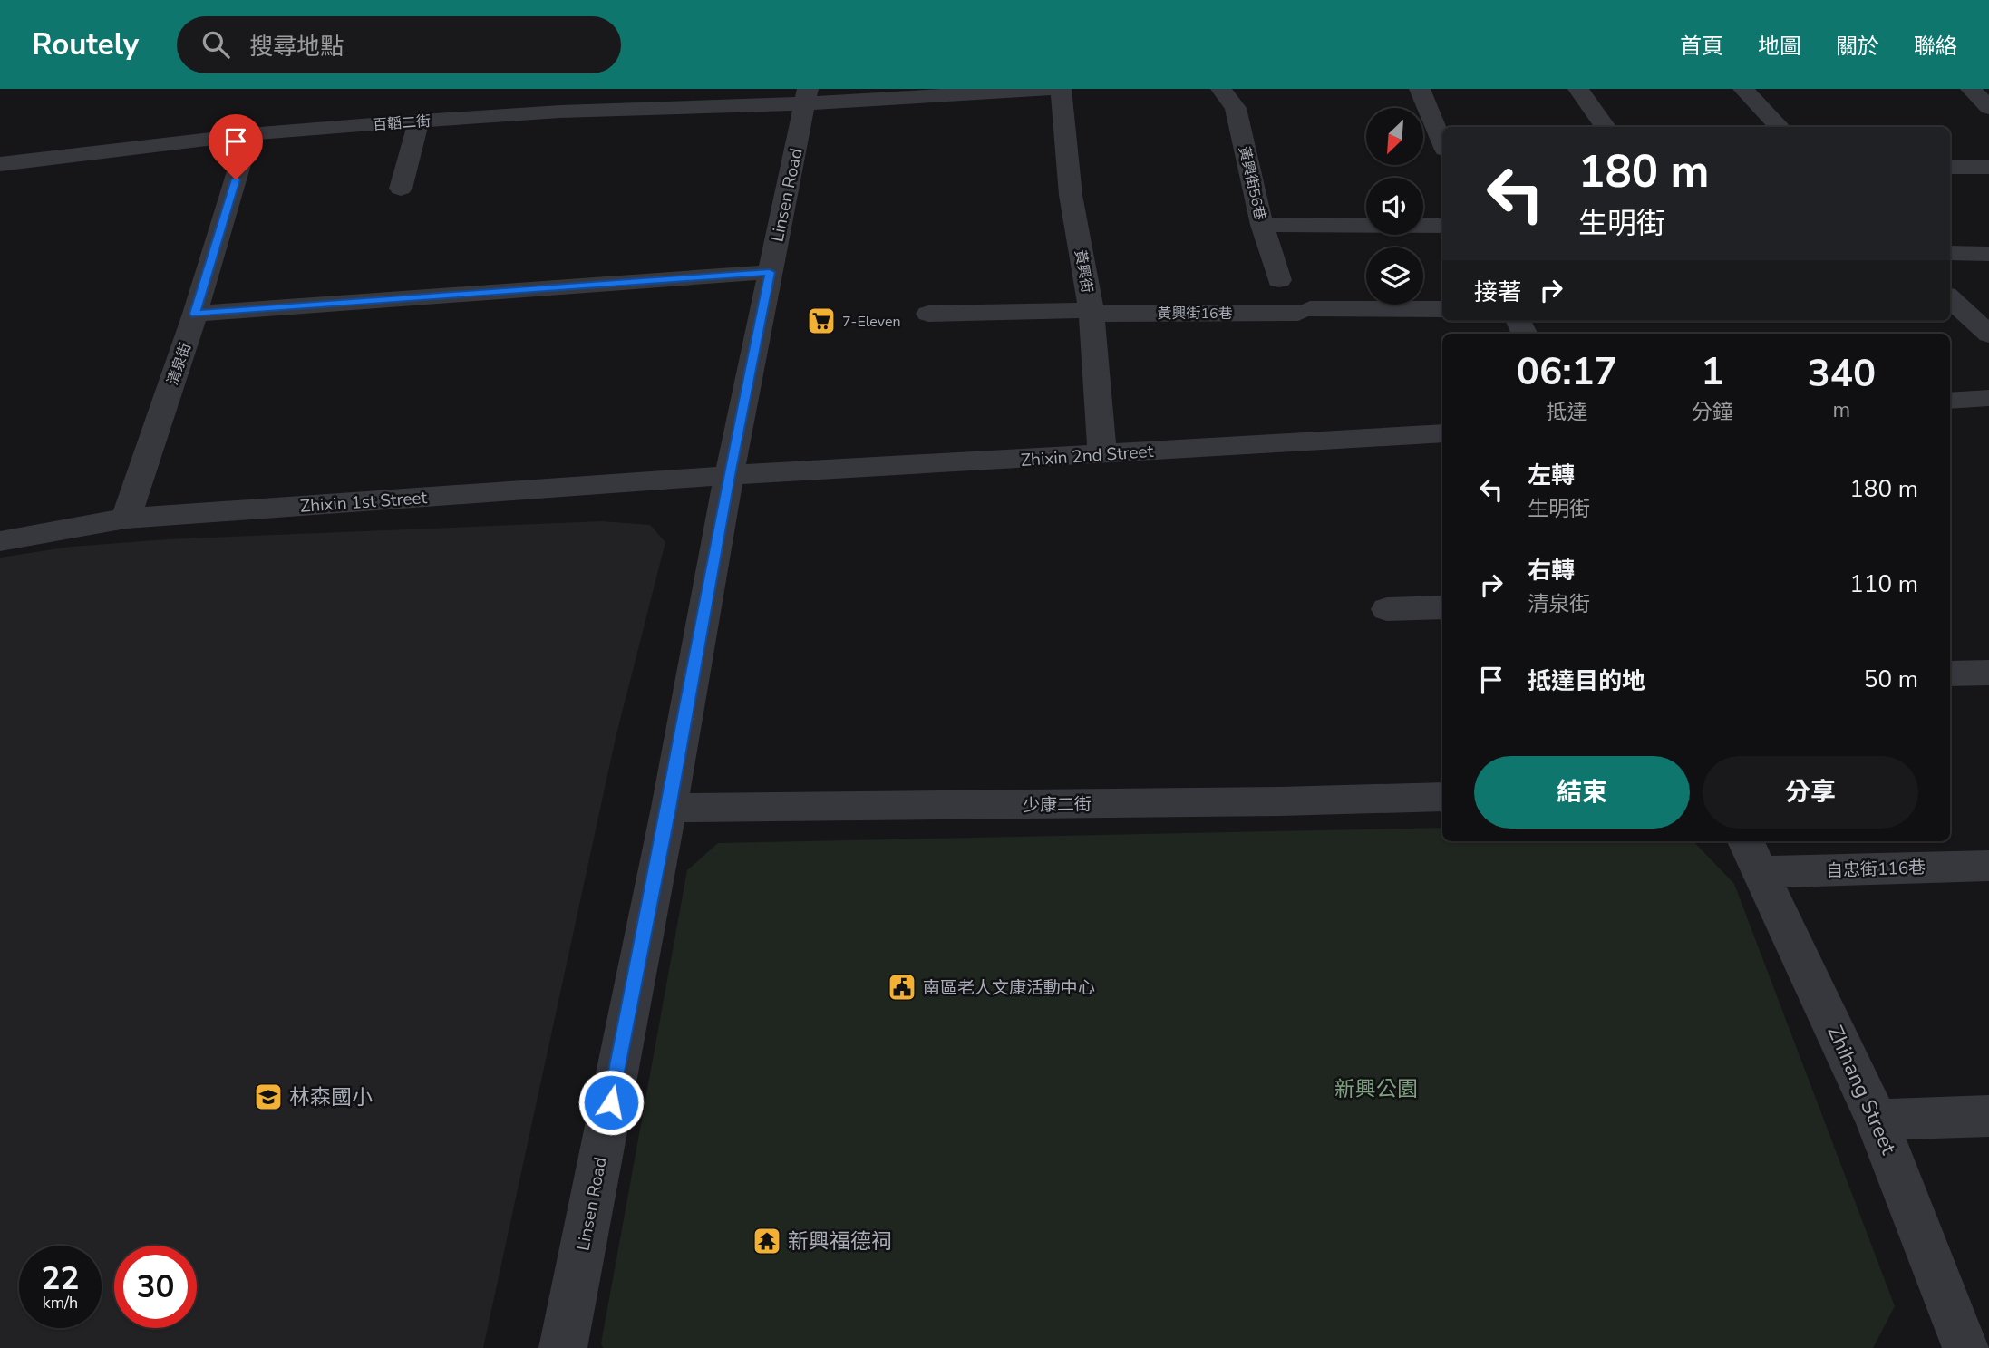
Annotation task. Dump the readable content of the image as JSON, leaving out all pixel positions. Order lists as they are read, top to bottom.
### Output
{
  "streets": {
    "street": [
      "百韜二街",
      "黃興街56巷",
      "Linsen Road",
      "黃興街",
      "黃興街16巷",
      "清泉街",
      "Zhixin 2nd Street",
      "Zhixin 1st Street",
      "少康二街",
      "自忠街116巷",
      "Zhihang Street"
    ]
  },
  "crossings": [
    ["百韜二街", "Linsen Road"],
    ["百韜二街", "清泉街"],
    ["Linsen Road", "Zhixin 2nd Street"],
    ["Linsen Road", "Zhixin 1st Street"],
    ["Linsen Road", "少康二街"],
    ["黃興街", "黃興街16巷"],
    ["黃興街", "Zhixin 2nd Street"],
    ["清泉街", "Zhixin 1st Street"],
    ["Zhixin 2nd Street", "Zhixin 1st Street"],
    ["自忠街116巷", "Zhihang Street"]
  ],
  "parks": ["新興公園"],
  "places": {
    "supermarket": ["7-Eleven"],
    "public building": ["南區老人文康活動中心"],
    "school or university": ["林森國小"],
    "temple": ["新興福德祠"]
  },
  "north": "bottom left",
  "page": {
    "header": "Routely",
    "search": "搜尋地點",
    "nav": [
      "首頁",
      "地圖",
      "關於",
      "聯絡"
    ],
    "turn": ["180 m", "生明街"],
    "then": "接著",
    "eta": [
      "06:17",
      "抵達",
      "1",
      "分鐘",
      "340",
      "m"
    ],
    "list": [
      {
        "name": "左轉",
        "note": "生明街",
        "value": "180 m"
      },
      {
        "name": "右轉",
        "note": "清泉街",
        "value": "110 m"
      },
      {
        "name": "抵達目的地",
        "value": "50 m"
      }
    ],
    "buttons": ["結束", "分享"],
    "speed": "22 km/h",
    "limit": "30"
  }
}
